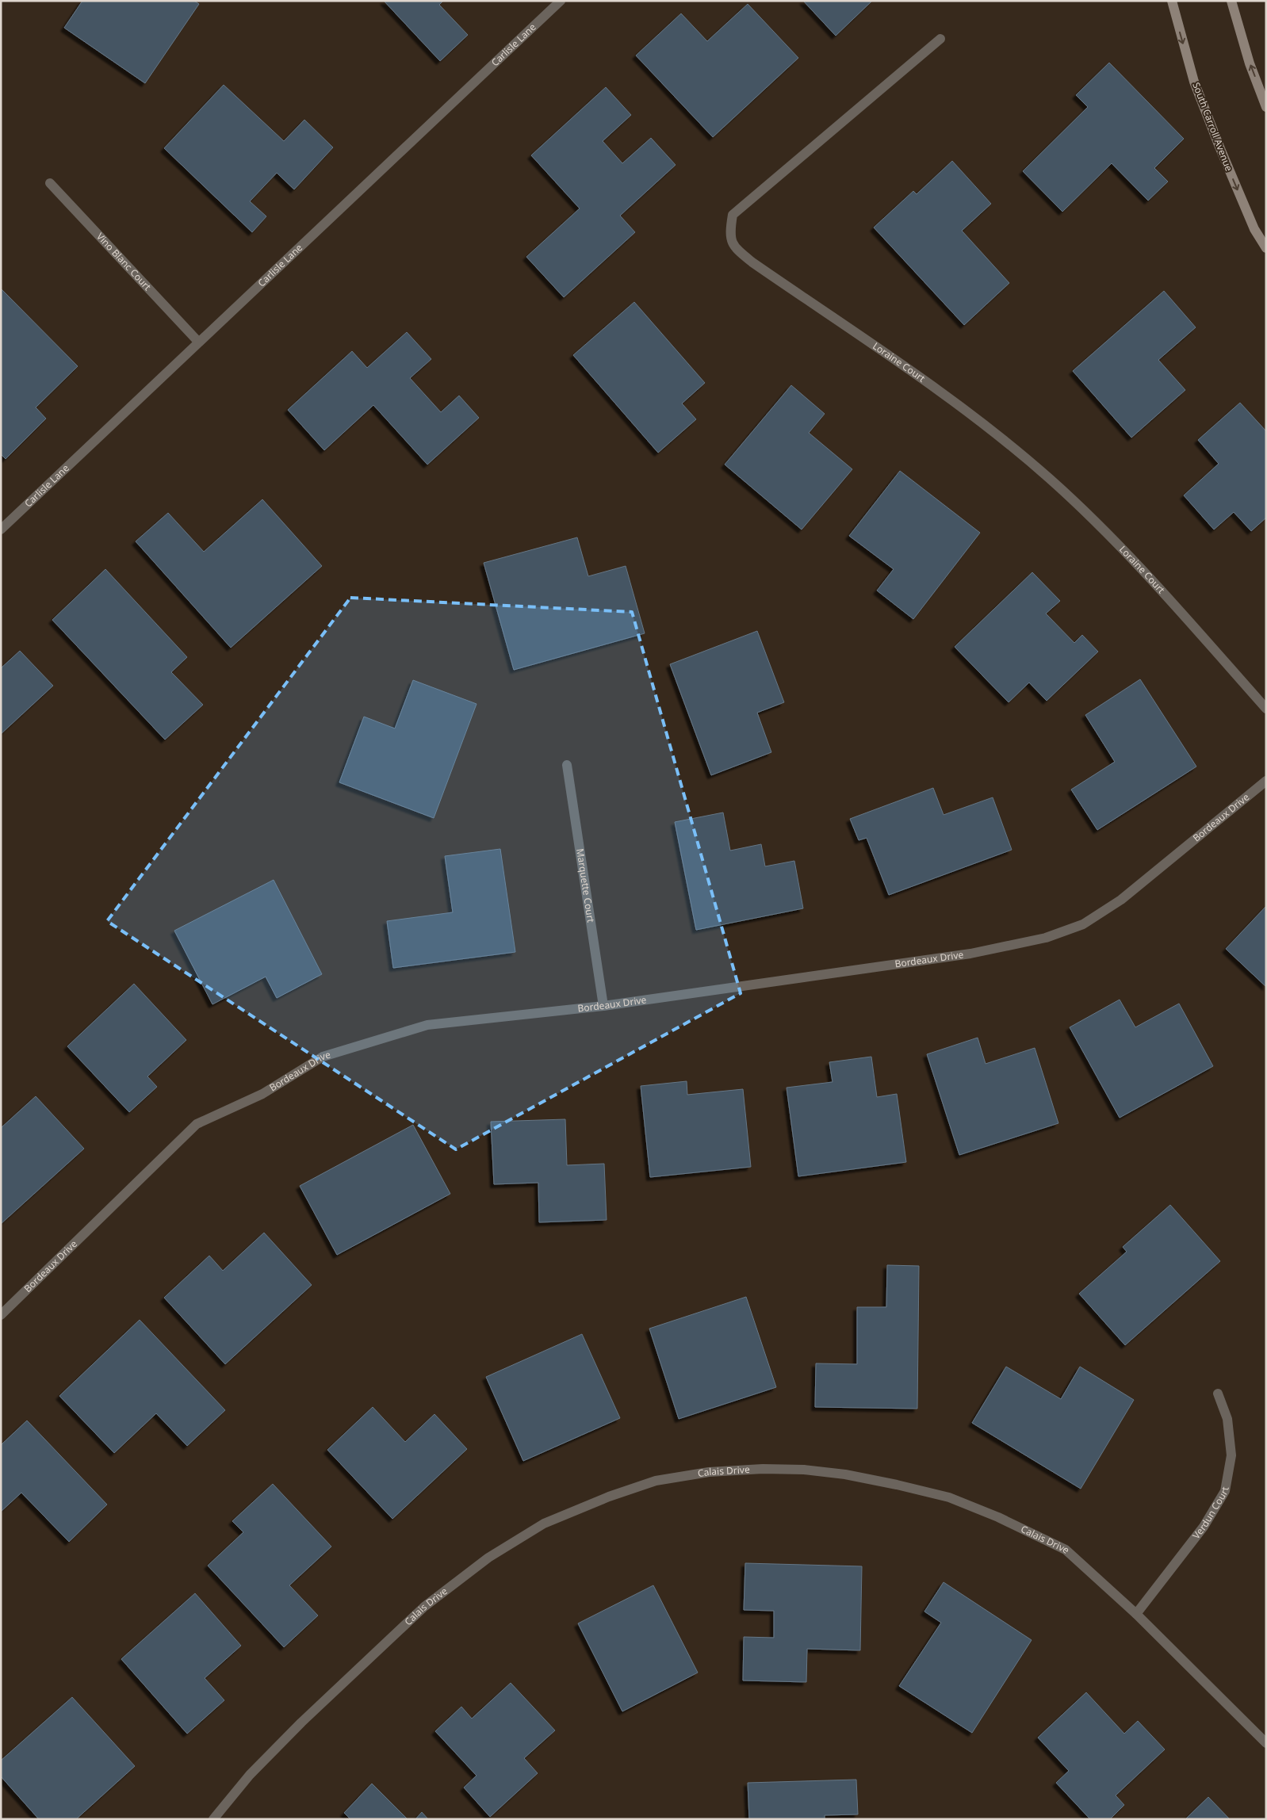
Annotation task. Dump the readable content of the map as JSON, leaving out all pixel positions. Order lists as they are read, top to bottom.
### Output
{
  "streets": {
    "main road": ["South Carroll Avenue"],
    "street": [
      "Carlisle Lane",
      "Vino Blanc Court",
      "Loraine Court",
      "Bordeaux Drive",
      "Marquette Court",
      "Calais Drive",
      "Verdun Court"
    ]
  },
  "crossings": [
    ["Carlisle Lane", "Vino Blanc Court"],
    ["Bordeaux Drive", "Marquette Court"],
    ["Calais Drive", "Verdun Court"]
  ]
}
